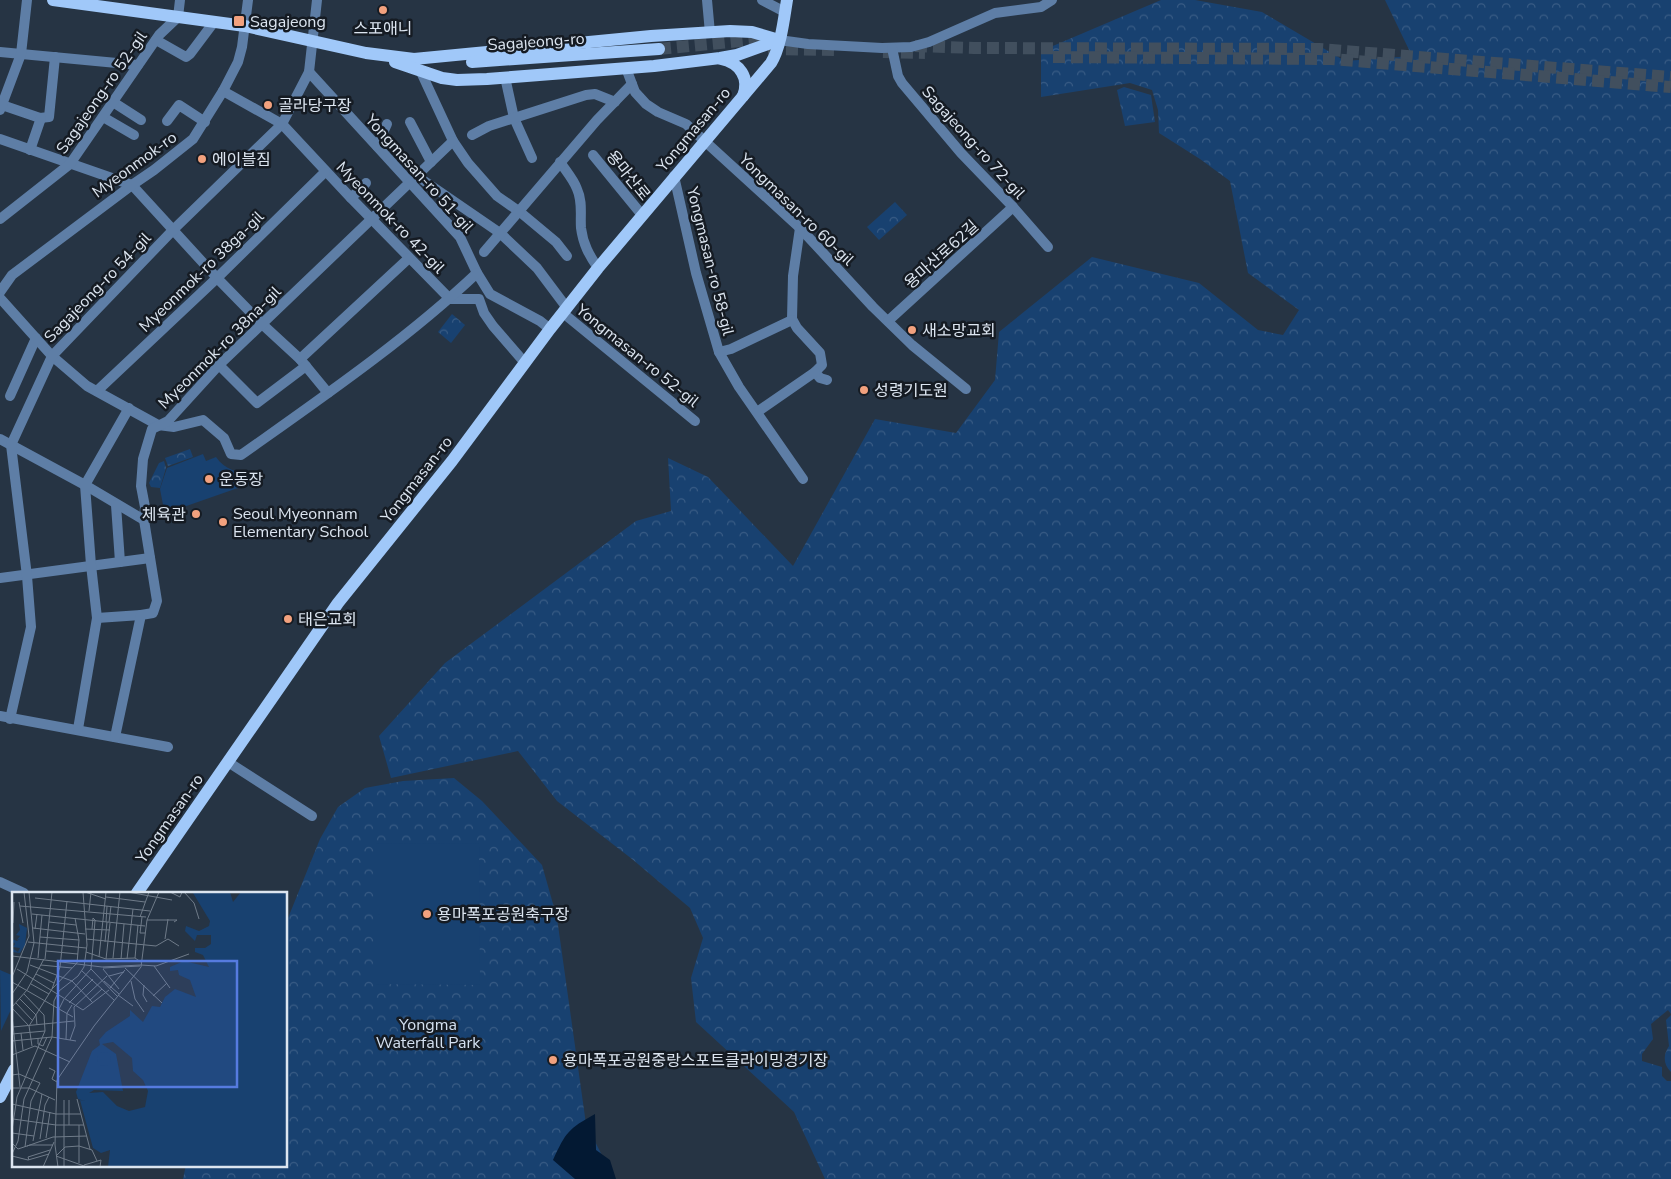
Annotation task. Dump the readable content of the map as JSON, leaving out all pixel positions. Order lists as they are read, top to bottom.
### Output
{
  "streets": {
    "main road": ["Sagajeong-ro", "Yongmasan-ro"],
    "street": [
      "Sagajeong-ro 52-gil",
      "Sagajeong-ro 72-gil",
      "Myeonmok-ro",
      "Yongmasan-ro 51-gil",
      "용마산로",
      "Yongmasan-ro 60-gil",
      "Myeonmok-ro 42-gil",
      "용마산로62길",
      "Yongmasan-ro 58-gil",
      "Myeonmok-ro 38ga-gil",
      "Sagajeong-ro 54-gil",
      "Myeonmok-ro 38na-gil",
      "Yongmasan-ro 52-gil"
    ]
  },
  "crossings": [
    ["Yongmasan-ro", "Yongmasan-ro 51-gil"],
    ["Yongmasan-ro", "용마산로"],
    ["Yongmasan-ro", "Yongmasan-ro 60-gil"],
    ["Yongmasan-ro", "Yongmasan-ro 58-gil"],
    ["Yongmasan-ro", "Yongmasan-ro 52-gil"],
    ["Sagajeong-ro 72-gil", "용마산로62길"],
    ["Myeonmok-ro", "Myeonmok-ro 42-gil"],
    ["Yongmasan-ro 51-gil", "Sagajeong-ro 54-gil"],
    ["Yongmasan-ro 51-gil", "Myeonmok-ro 38na-gil"],
    ["Yongmasan-ro 51-gil", "Yongmasan-ro 52-gil"],
    ["Yongmasan-ro 60-gil", "용마산로62길"],
    ["Myeonmok-ro 42-gil", "Myeonmok-ro 38ga-gil"],
    ["Myeonmok-ro 42-gil", "Sagajeong-ro 54-gil"],
    ["Myeonmok-ro 42-gil", "Myeonmok-ro 38na-gil"],
    ["Myeonmok-ro 38na-gil", "Yongmasan-ro 52-gil"]
  ],
  "parks": ["Yongma Waterfall Park"],
  "places": {
    "other": [
      "스포애니",
      "골라당구장",
      "에이블짐",
      "새소망교회",
      "성령기도원",
      "운동장",
      "체육관",
      "Seoul Myeonnam Elementary School",
      "태은교회",
      "용마폭포공원축구장",
      "용마폭포공원중랑스포트클라이밍경기장"
    ],
    "transit": ["Sagajeong"]
  }
}
